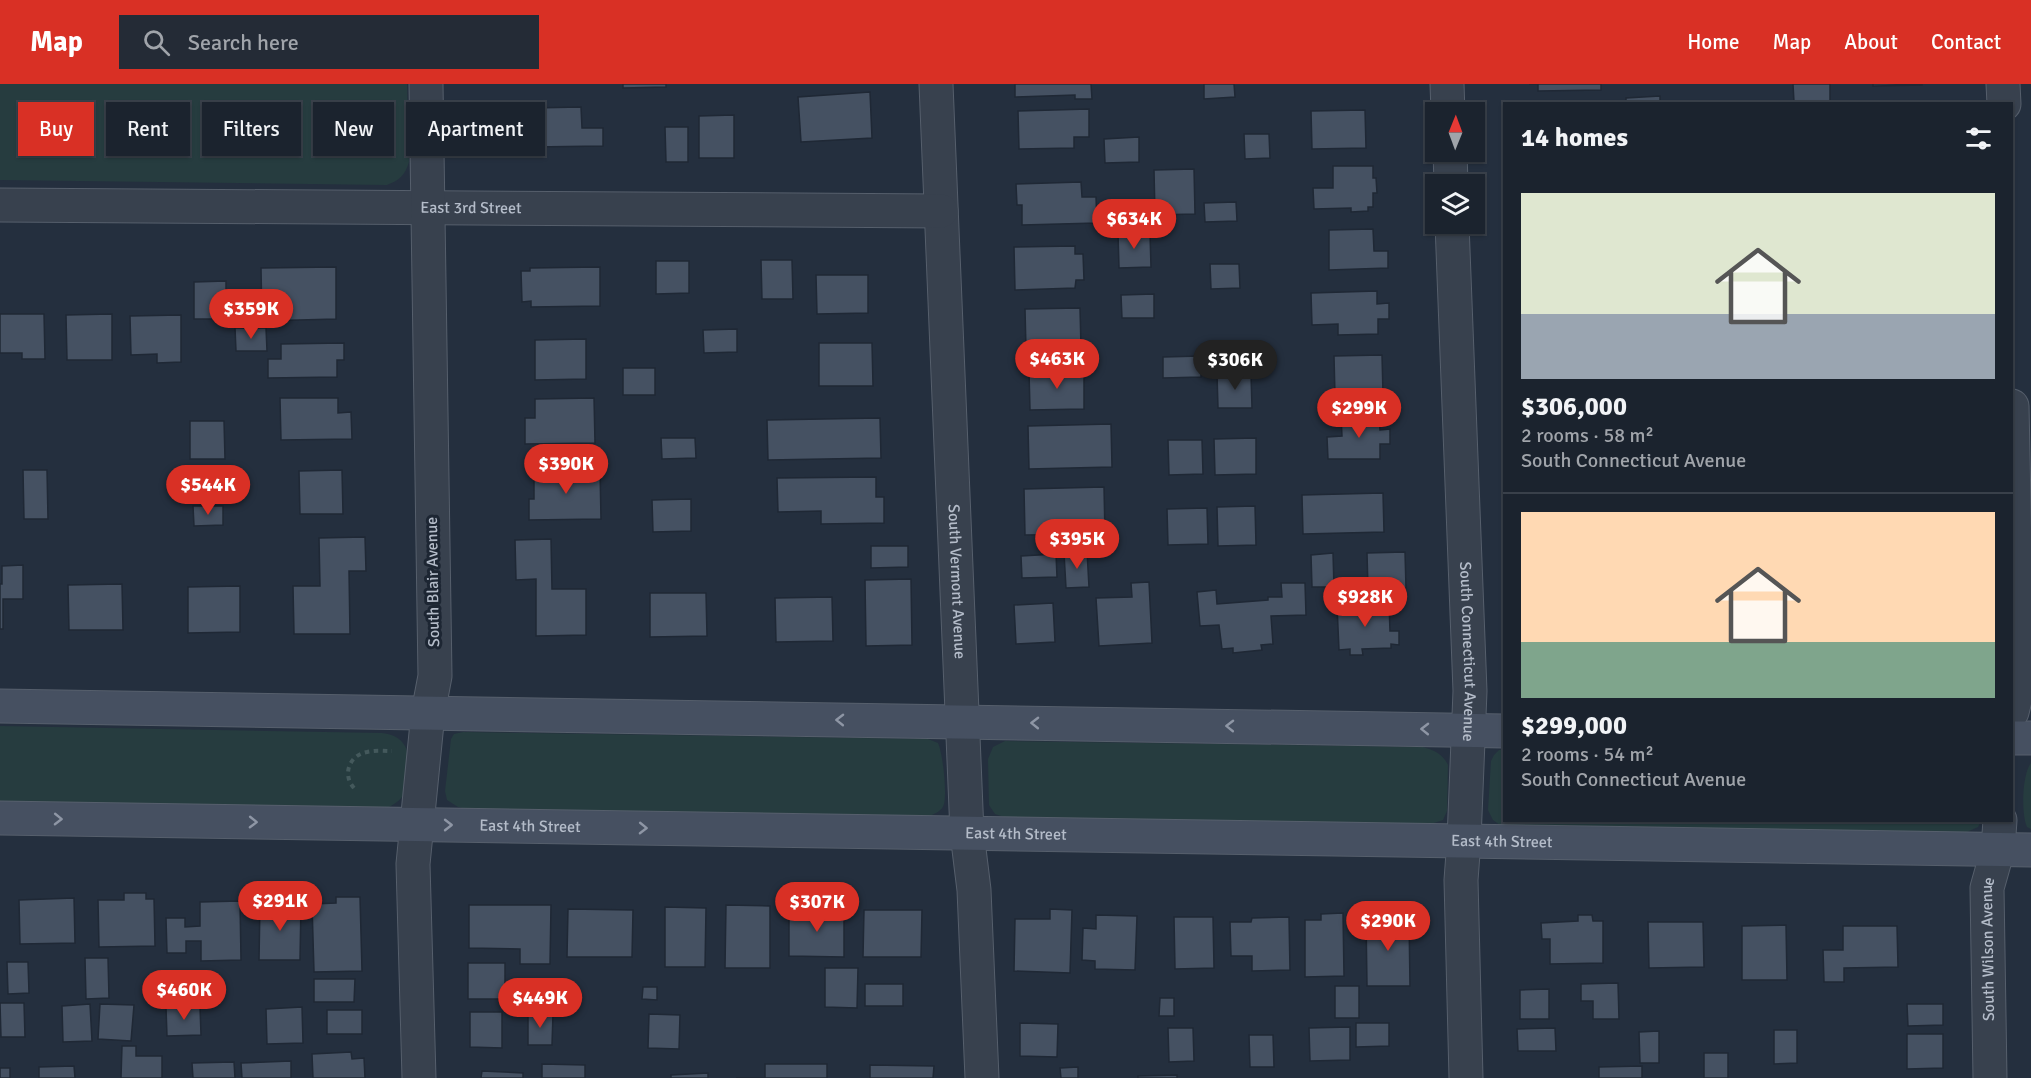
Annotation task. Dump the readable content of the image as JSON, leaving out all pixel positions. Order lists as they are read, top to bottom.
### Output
{
  "streets": {
    "street": [
      "East 3rd Street",
      "South Vermont Avenue",
      "South Blair Avenue",
      "South Connecticut Avenue",
      "East 4th Street",
      "South Wilson Avenue"
    ]
  },
  "crossings": [
    ["East 3rd Street", "South Vermont Avenue"],
    ["East 3rd Street", "South Blair Avenue"],
    ["South Vermont Avenue", "East 4th Street"],
    ["South Blair Avenue", "East 4th Street"],
    ["South Connecticut Avenue", "East 4th Street"],
    ["East 4th Street", "South Wilson Avenue"]
  ],
  "north": "top",
  "page": {
    "header": "Map",
    "search": "Search here",
    "nav": [
      "Home",
      "Map",
      "About",
      "Contact"
    ],
    "chip": [
      "Buy",
      "Rent",
      "Filters",
      "New",
      "Apartment"
    ],
    "heading": "14 homes",
    "list": [
      {
        "name": "$306,000",
        "note": "2 rooms · 58 m² · South Connecticut Avenue"
      },
      {
        "name": "$299,000",
        "note": "2 rooms · 54 m² · South Connecticut Avenue"
      }
    ],
    "price": [
      "$634K",
      "$359K",
      "$463K",
      "$306K",
      "$299K",
      "$390K",
      "$544K",
      "$395K",
      "$928K",
      "$291K",
      "$307K",
      "$290K",
      "$460K",
      "$449K"
    ]
  }
}
